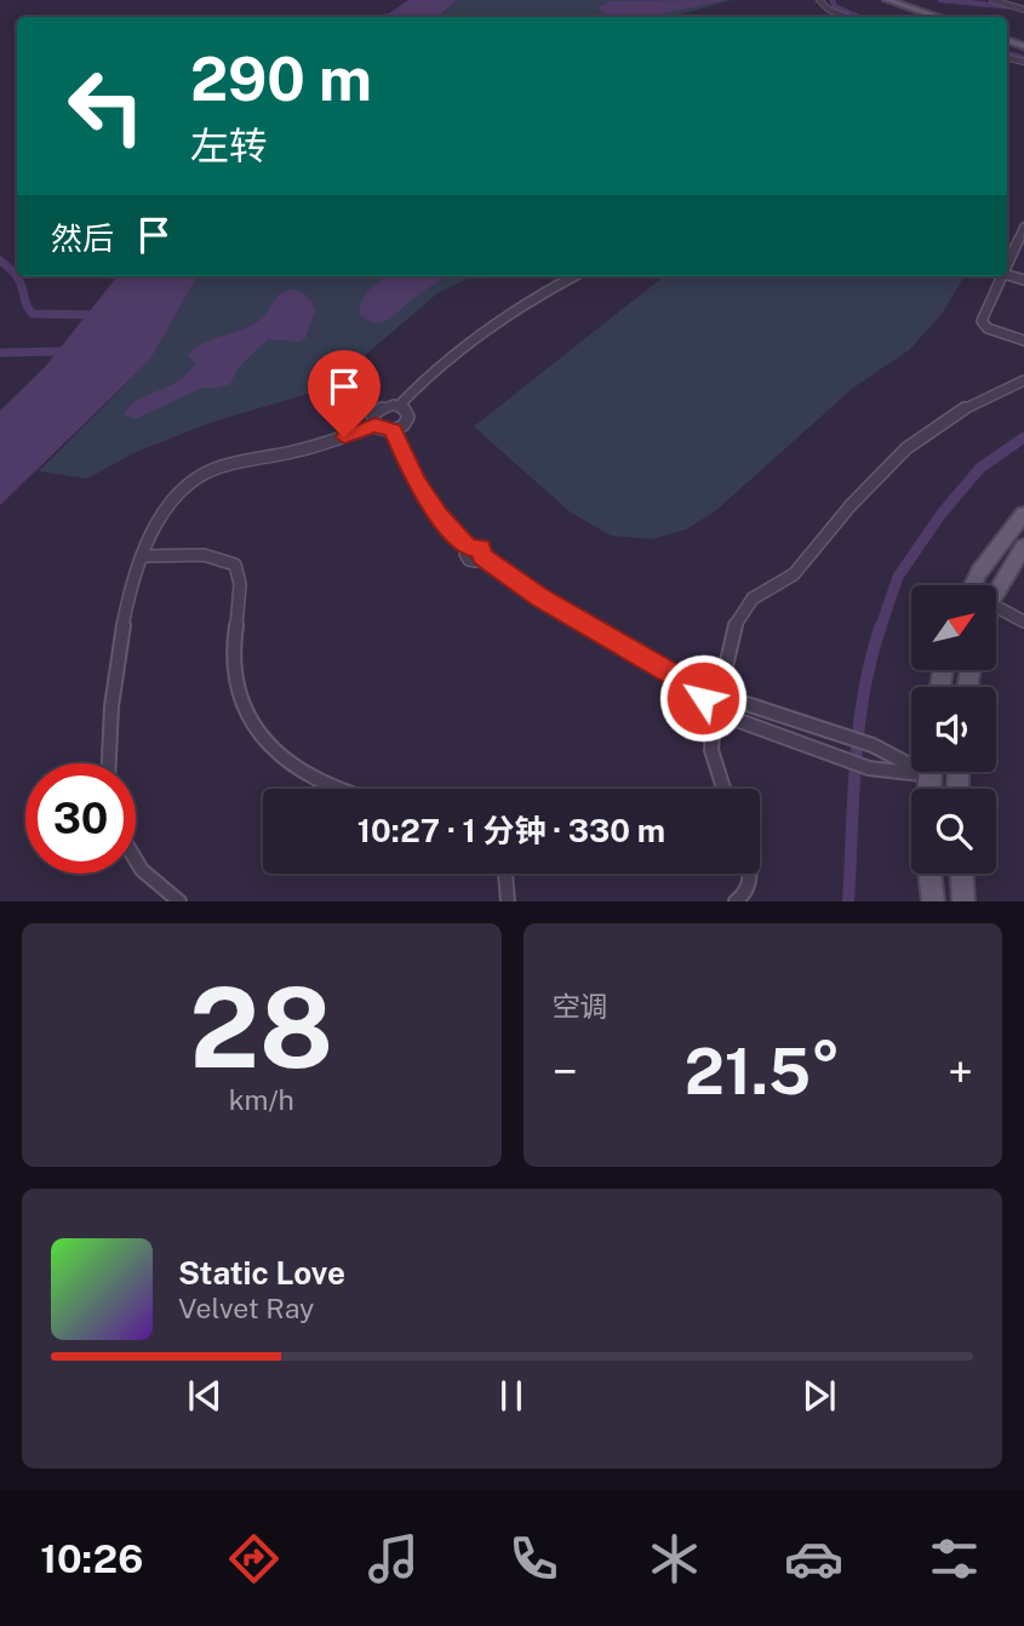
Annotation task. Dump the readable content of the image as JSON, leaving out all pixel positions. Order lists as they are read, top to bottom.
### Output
{
  "north": "top right",
  "page": {
    "turn": ["290 m", "左转"],
    "then": "然后",
    "limit": "30",
    "trip": "10:27 · 1 分钟 · 330 m",
    "tile": [
      ["28", "km/h"],
      "空调"
    ],
    "heat": ["−", "21.5°", "+"],
    "song": ["Static Love", "Velvet Ray"],
    "tabs": "10:26"
  }
}
